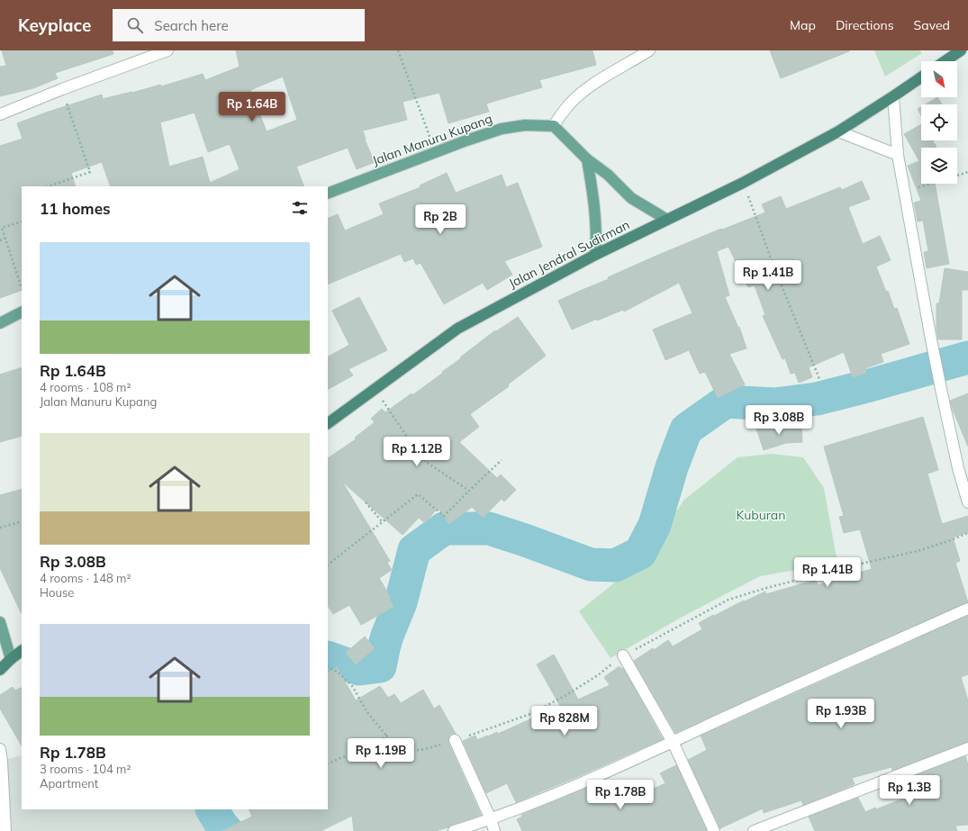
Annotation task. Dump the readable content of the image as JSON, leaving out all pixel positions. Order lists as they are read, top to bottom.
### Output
{
  "streets": {
    "highway": ["Jalan Jendral Sudirman"],
    "main road": ["Jalan Manuru Kupang"]
  },
  "parks": ["Kuburan"],
  "north": "bottom right",
  "page": {
    "header": "Keyplace",
    "search": "Search here",
    "nav": ["Map", "Directions", "Saved"],
    "price": [
      "Rp 1.64B",
      "Rp 2B",
      "Rp 1.41B",
      "Rp 3.08B",
      "Rp 1.12B",
      "Rp 1.41B",
      "Rp 1.93B",
      "Rp 828M",
      "Rp 1.19B",
      "Rp 1.3B",
      "Rp 1.78B"
    ],
    "heading": "11 homes",
    "list": [
      {
        "name": "Rp 1.64B",
        "note": "4 rooms · 108 m² · Jalan Manuru Kupang"
      },
      {
        "name": "Rp 3.08B",
        "note": "4 rooms · 148 m² · House"
      },
      {
        "name": "Rp 1.78B",
        "note": "3 rooms · 104 m² · Apartment"
      }
    ]
  }
}
